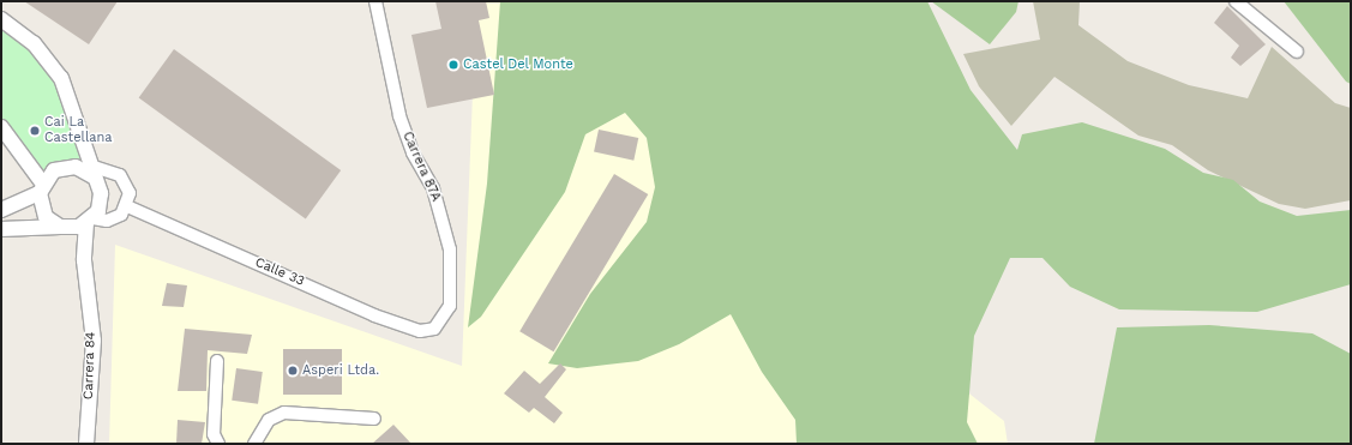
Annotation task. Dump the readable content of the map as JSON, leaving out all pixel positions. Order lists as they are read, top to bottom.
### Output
{
  "streets": {
    "street": ["Carrera 87A", "Calle 33", "Carrera 84"]
  },
  "crossings": [
    ["Carrera 87A", "Calle 33"]
  ],
  "places": ["Castel Del Monte", "Cai La Castellana", "Asperi Ltda."]
}
